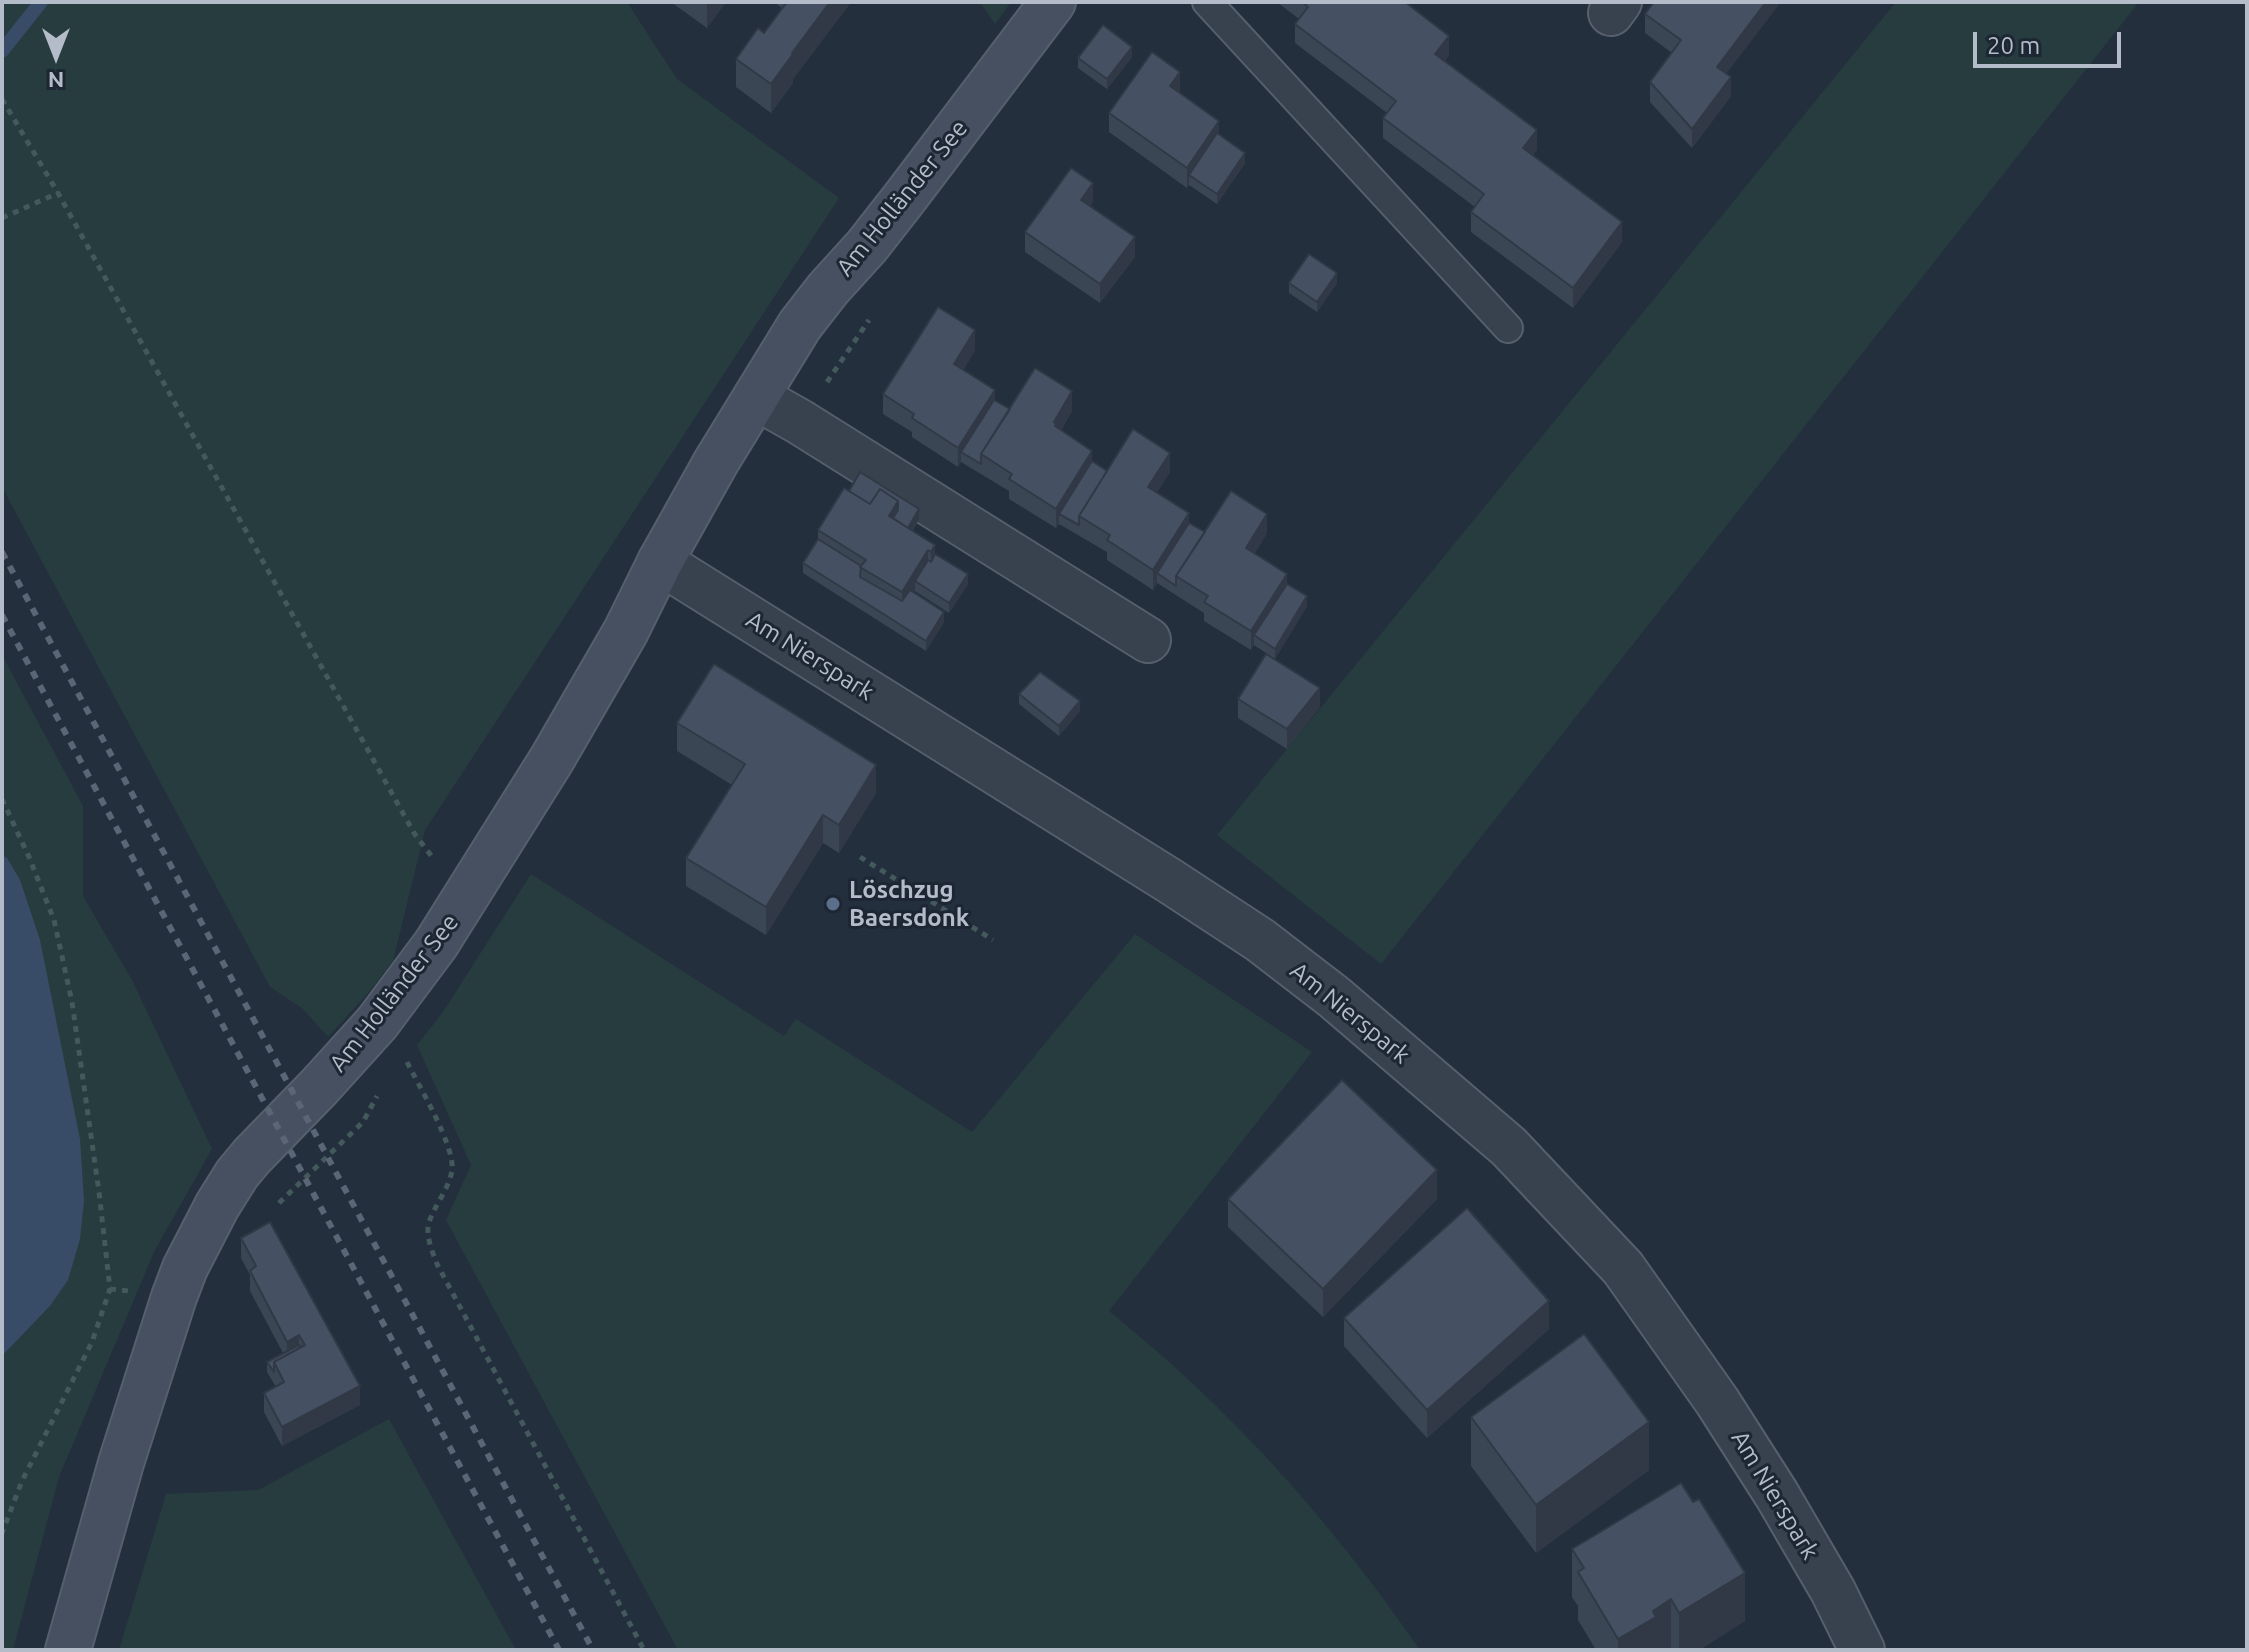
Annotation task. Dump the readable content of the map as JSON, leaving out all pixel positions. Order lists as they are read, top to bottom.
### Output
{
  "streets": {
    "street": ["Am Holländer See", "Am Nierspark"]
  },
  "crossings": [
    ["Am Holländer See", "Am Nierspark"]
  ],
  "places": ["Löschzug Baersdonk"],
  "scale_bar": "20 m",
  "north": "bottom"
}
